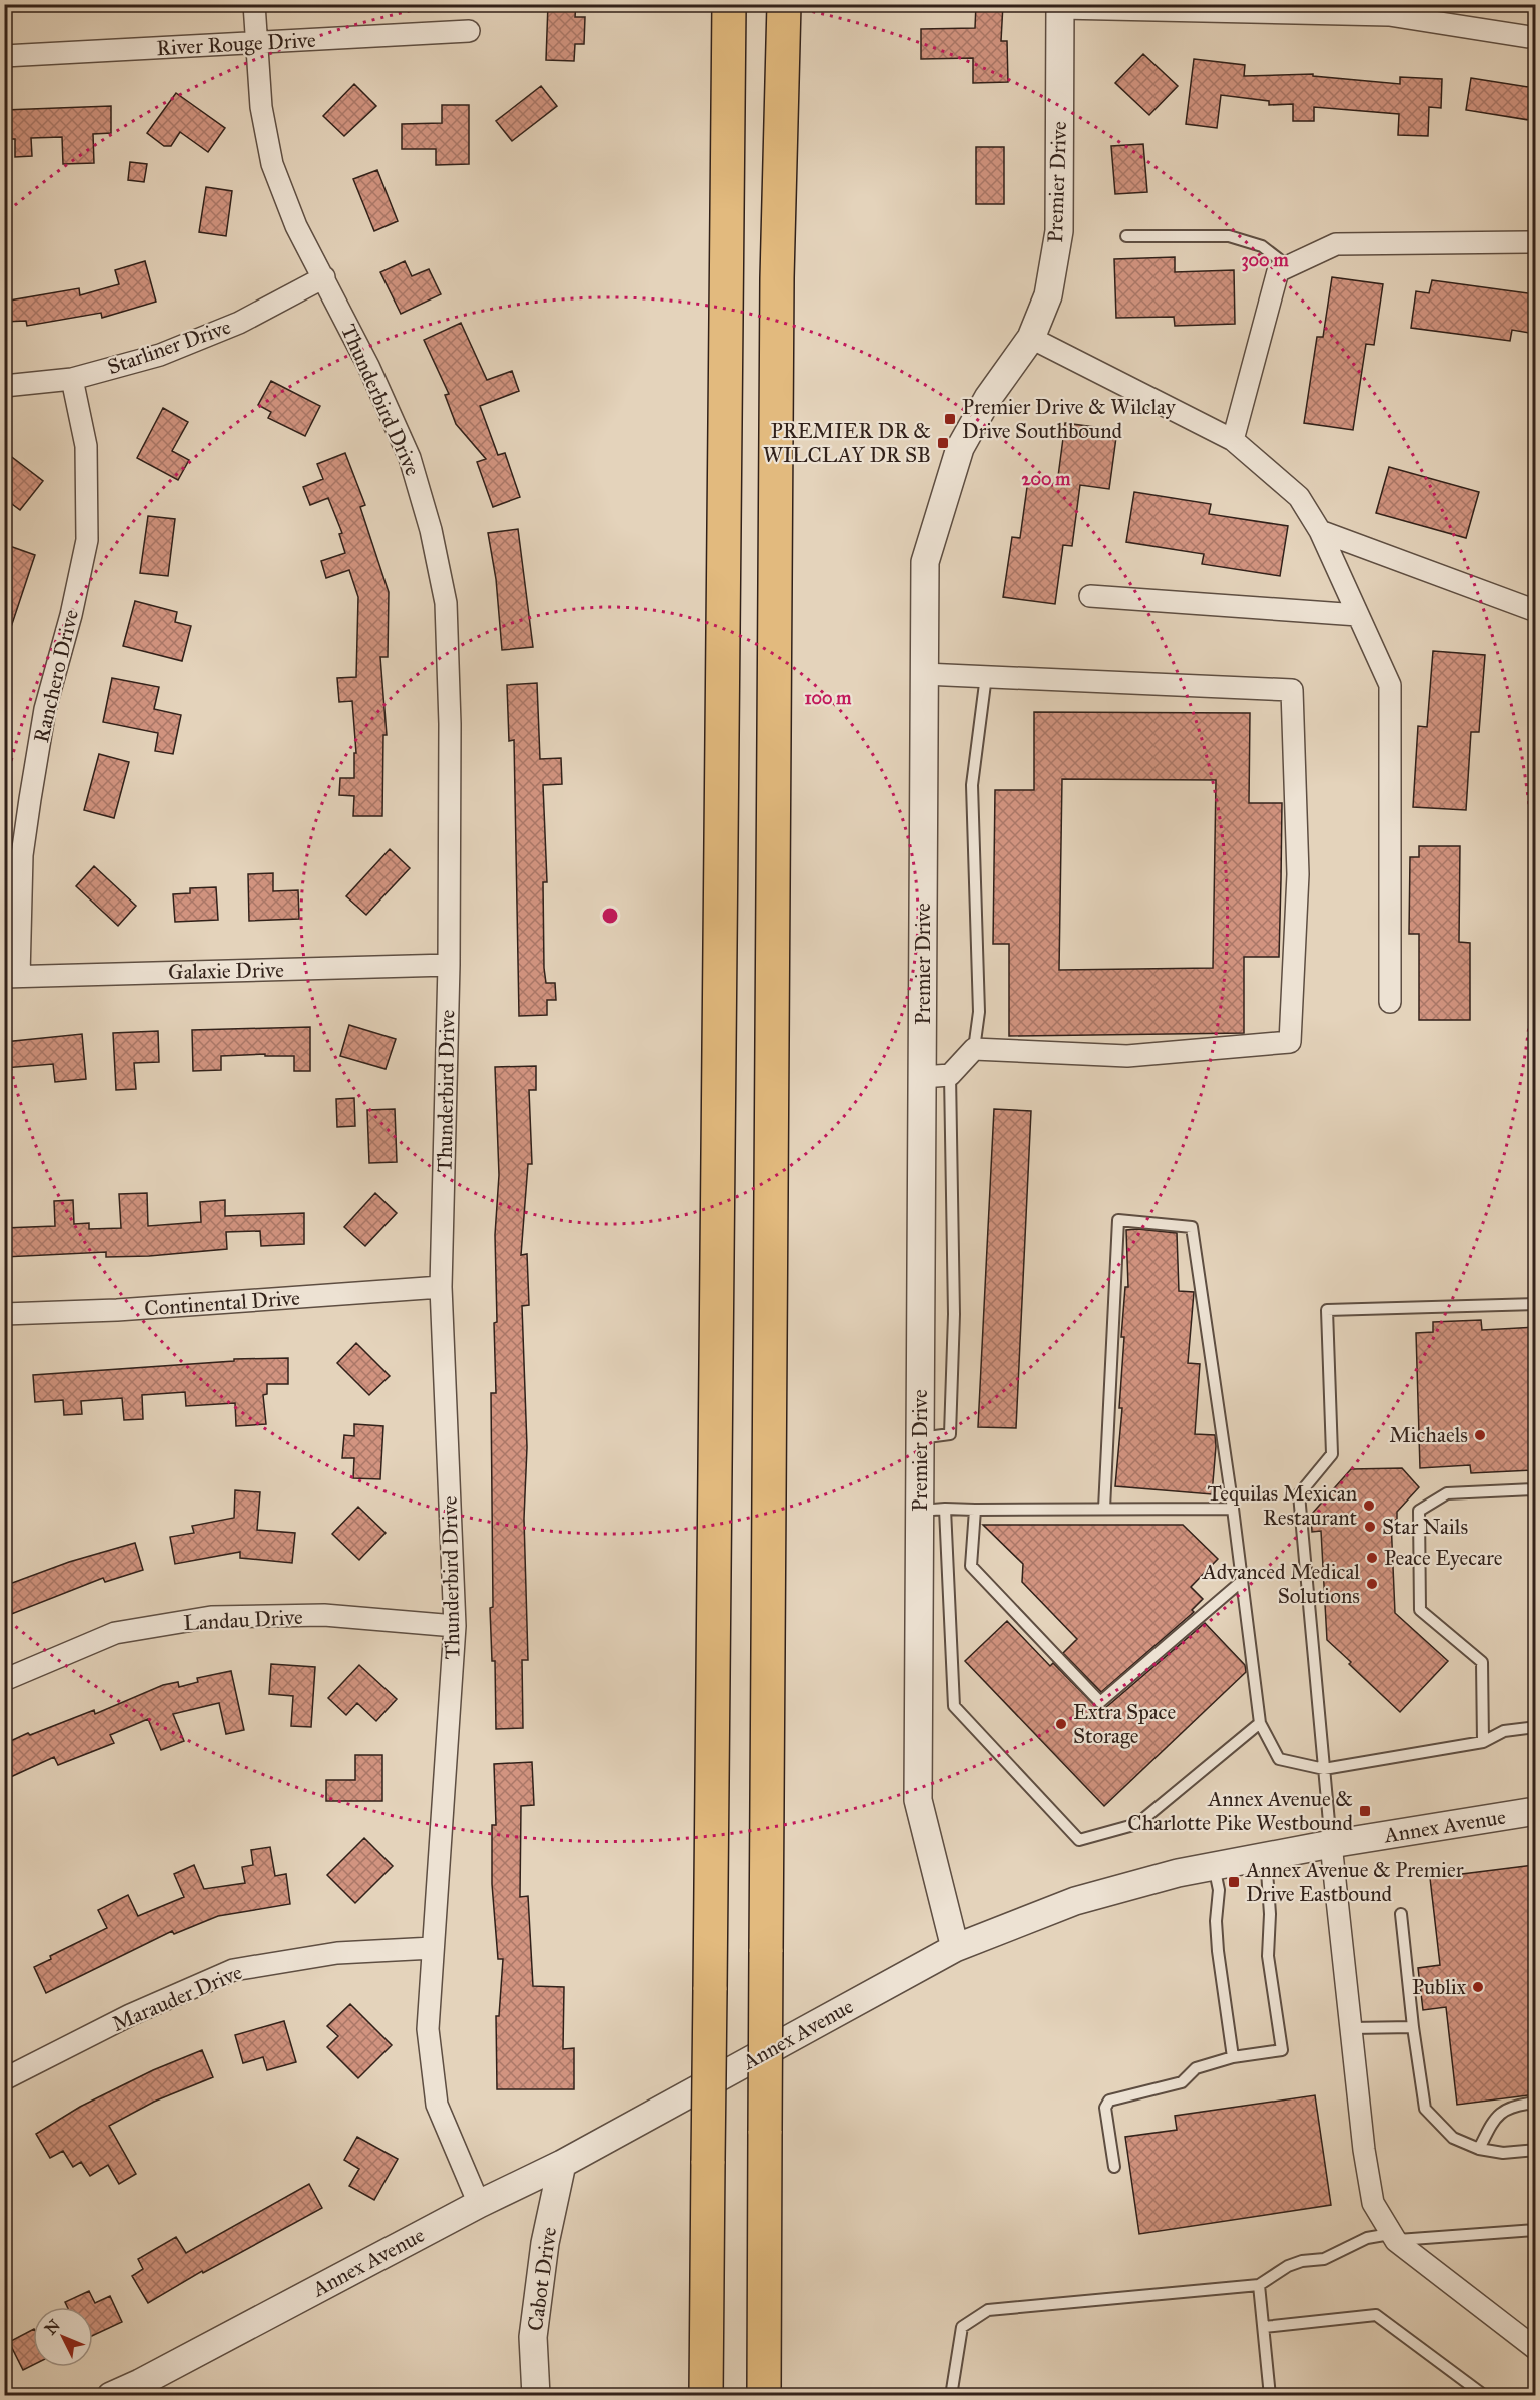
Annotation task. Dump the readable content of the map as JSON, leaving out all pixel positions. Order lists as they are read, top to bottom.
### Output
{
  "streets": {
    "street": [
      "River Rouge Drive",
      "Premier Drive",
      "Starliner Drive",
      "Thunderbird Drive",
      "Ranchero Drive",
      "Galaxie Drive",
      "Continental Drive",
      "Landau Drive",
      "Annex Avenue",
      "Marauder Drive",
      "Cabot Drive"
    ]
  },
  "crossings": [
    ["River Rouge Drive", "Thunderbird Drive"],
    ["Premier Drive", "Annex Avenue"],
    ["Starliner Drive", "Thunderbird Drive"],
    ["Starliner Drive", "Ranchero Drive"],
    ["Thunderbird Drive", "Galaxie Drive"],
    ["Thunderbird Drive", "Continental Drive"],
    ["Thunderbird Drive", "Landau Drive"],
    ["Thunderbird Drive", "Annex Avenue"],
    ["Thunderbird Drive", "Marauder Drive"],
    ["Ranchero Drive", "Galaxie Drive"],
    ["Annex Avenue", "Cabot Drive"]
  ],
  "places": {
    "transit": [
      "Premier Drive & Wilclay Drive Southbound",
      "PREMIER DR & WILCLAY DR SB",
      "Annex Avenue & Charlotte Pike Westbound",
      "Annex Avenue & Premier Drive Eastbound"
    ],
    "other": [
      "Michaels",
      "Tequilas Mexican Restaurant",
      "Star Nails",
      "Peace Eyecare",
      "Advanced Medical Solutions",
      "Extra Space Storage",
      "Publix"
    ]
  },
  "north": "top left",
  "rings": ["300 m", "200 m", "100 m"]
}
